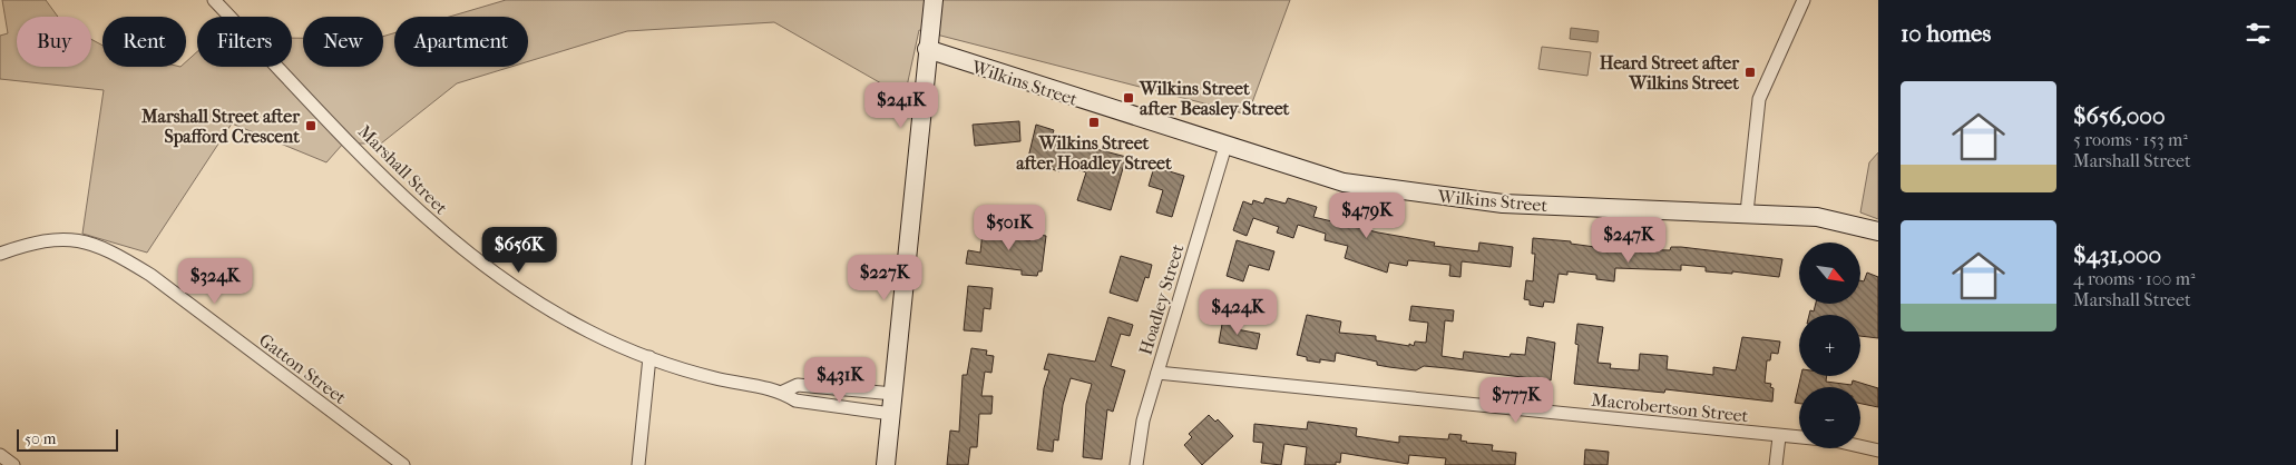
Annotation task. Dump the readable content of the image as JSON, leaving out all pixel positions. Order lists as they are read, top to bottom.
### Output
{
  "streets": {
    "street": [
      "Wilkins Street",
      "Marshall Street",
      "Hoadley Street",
      "Gatton Street",
      "Macrobertson Street"
    ]
  },
  "crossings": [
    ["Wilkins Street", "Hoadley Street"],
    ["Hoadley Street", "Macrobertson Street"]
  ],
  "places": {
    "transit": [
      "Heard Street after Wilkins Street",
      "Wilkins Street after Beasley Street",
      "Wilkins Street after Hoadley Street",
      "Marshall Street after Spafford Crescent"
    ]
  },
  "scale_bar": "50 m",
  "north": "bottom right",
  "page": {
    "heading": "10 homes",
    "chip": [
      "Buy",
      "Rent",
      "Filters",
      "New",
      "Apartment"
    ],
    "list": [
      {
        "name": "$656,000",
        "note": "5 rooms · 153 m² · Marshall Street"
      },
      {
        "name": "$431,000",
        "note": "4 rooms · 100 m² · Marshall Street"
      }
    ],
    "price": [
      "$241K",
      "$479K",
      "$501K",
      "$247K",
      "$656K",
      "$227K",
      "$324K",
      "$424K",
      "$431K",
      "$777K"
    ],
    "map_buttons": ["+", "−"],
    "scale": "50 m"
  }
}
